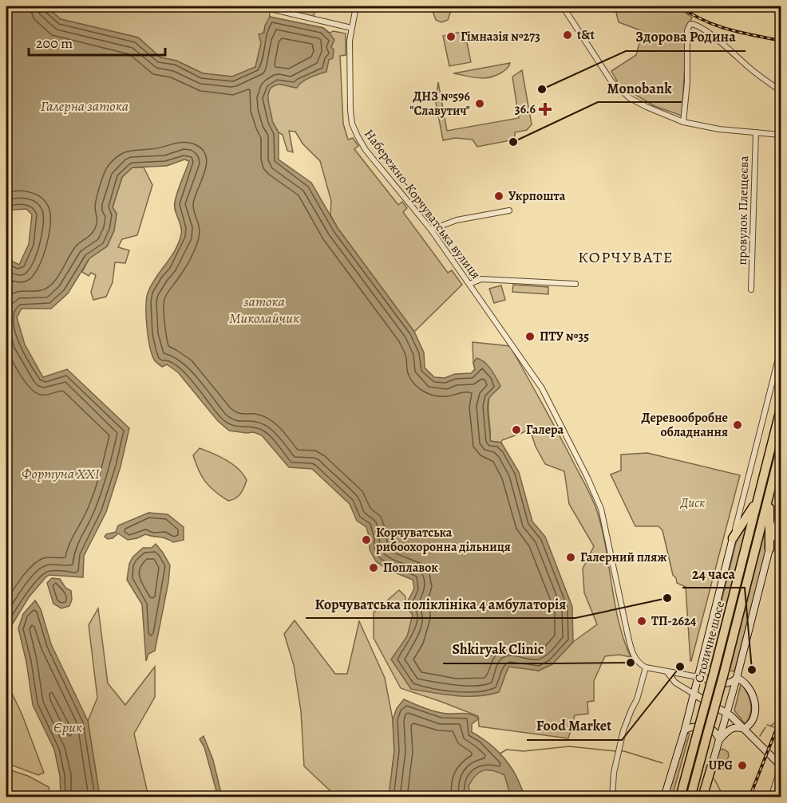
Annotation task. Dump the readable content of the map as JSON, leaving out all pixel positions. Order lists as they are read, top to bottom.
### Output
{
  "streets": {
    "highway": ["Столичне шосе"],
    "street": ["Набережно-Корчуватська вулиця", "провулок Плещеєва"]
  },
  "districts": ["КОРЧУВАТЕ"],
  "water": [
    "Галерна затока",
    "затока Миколайчик",
    "Фортуна XXI",
    "Єрик"
  ],
  "parks": ["Диск"],
  "places": {
    "other": [
      "t&t",
      "Гімназія №273",
      "Здорова Родина",
      "ДНЗ №596 \"Славутич\"",
      "Monobank",
      "Укрпошта",
      "ПТУ №35",
      "Деревообробне обладнання",
      "Галера",
      "Корчуватська рибоохоронна дільниця",
      "Галерний пляж",
      "Поплавок",
      "Корчуватська поліклініка 4 амбулаторія",
      "ТП-2624",
      "Shkiryak Clinic",
      "Food Market",
      "24 часа",
      "UPG"
    ],
    "health": ["36.6"]
  },
  "scale_bar": "200 m"
}
